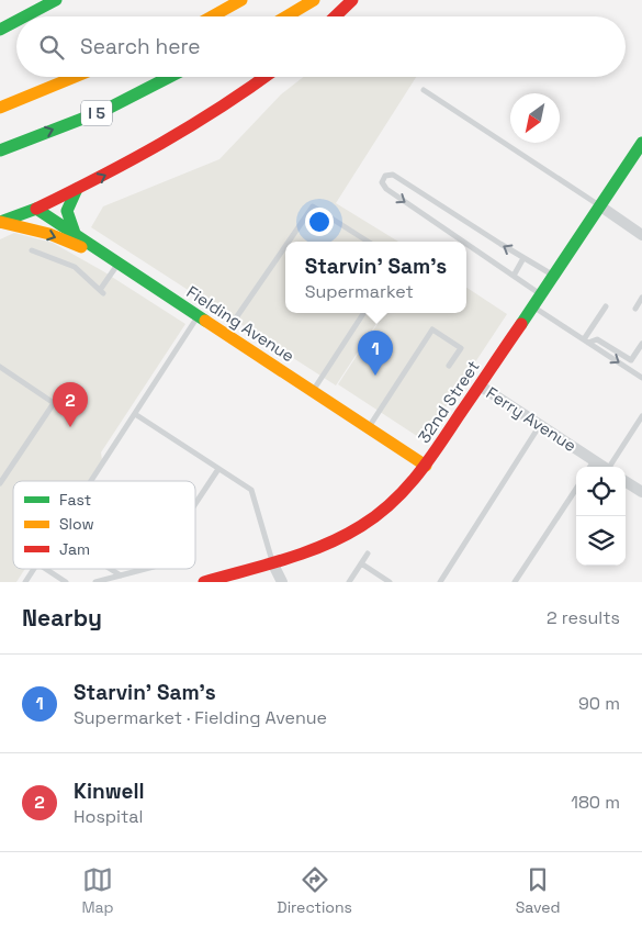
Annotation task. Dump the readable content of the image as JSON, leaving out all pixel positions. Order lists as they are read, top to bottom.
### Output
{
  "streets": {
    "main road": ["I 5", "Fielding Avenue", "32nd Street"],
    "street": ["Ferry Avenue"]
  },
  "crossings": [
    ["Fielding Avenue", "32nd Street"],
    ["32nd Street", "Ferry Avenue"]
  ],
  "legend": ["Fast", "Slow", "Jam"],
  "north": "bottom left",
  "page": {
    "search": "Search here",
    "popup": ["Starvin' Sam's", "Supermarket"],
    "pins": ["1", "2"],
    "heading": ["Nearby", "2 results"],
    "list": [
      {
        "mark": "1",
        "name": "Starvin' Sam's",
        "note": "Supermarket · Fielding Avenue",
        "value": "90 m"
      },
      {
        "mark": "2",
        "name": "Kinwell",
        "note": "Hospital",
        "value": "180 m"
      }
    ],
    "nav": ["Map", "Directions", "Saved"]
  }
}
